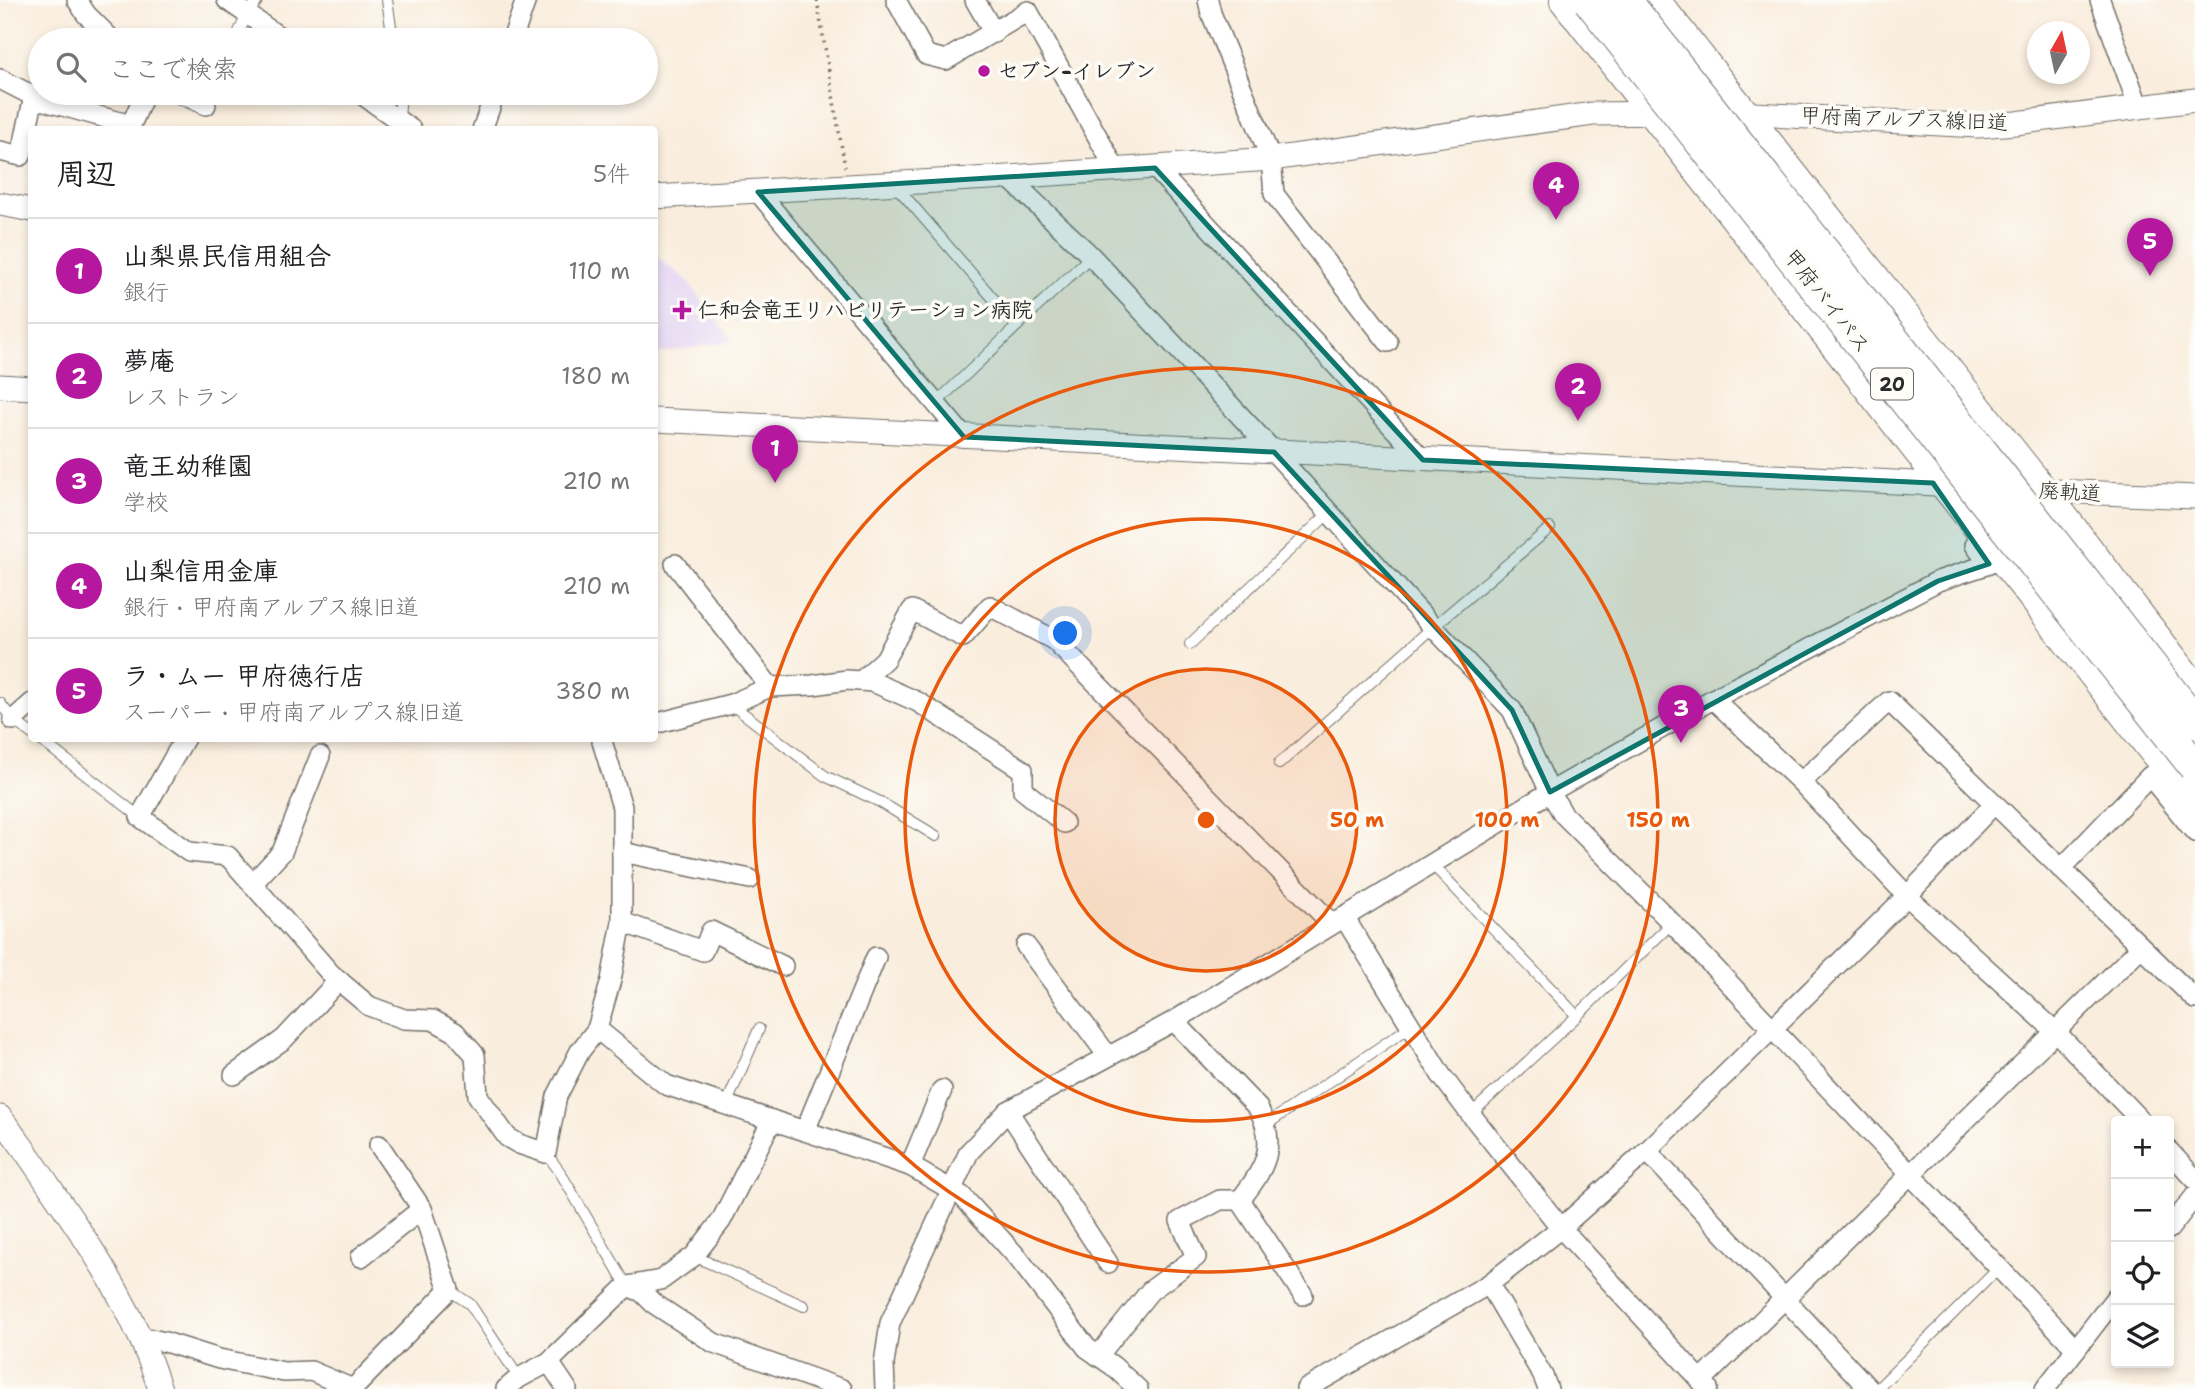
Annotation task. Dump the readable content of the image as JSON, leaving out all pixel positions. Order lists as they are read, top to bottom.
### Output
{
  "streets": {
    "highway": ["甲府バイパス", "20"],
    "street": ["甲府南アルプス線旧道", "廃軌道"]
  },
  "places": {
    "other": ["セブン-イレブン"],
    "health": ["仁和会竜王リハビリテーション病院"]
  },
  "north": "top",
  "page": {
    "search": "ここで検索",
    "heading": ["周辺", "5件"],
    "pins": [
      "4",
      "5",
      "2",
      "1",
      "3"
    ],
    "list": [
      {
        "mark": "1",
        "name": "山梨県民信用組合",
        "note": "銀行",
        "value": "110 m"
      },
      {
        "mark": "2",
        "name": "夢庵",
        "note": "レストラン",
        "value": "180 m"
      },
      {
        "mark": "3",
        "name": "竜王幼稚園",
        "note": "学校",
        "value": "210 m"
      },
      {
        "mark": "4",
        "name": "山梨信用金庫",
        "note": "銀行 · 甲府南アルプス線旧道",
        "value": "210 m"
      },
      {
        "mark": "5",
        "name": "ラ・ムー 甲府徳行店",
        "note": "スーパー · 甲府南アルプス線旧道",
        "value": "380 m"
      }
    ],
    "map_buttons": ["+", "−"]
  },
  "rings": ["50 m", "100 m", "150 m"]
}
